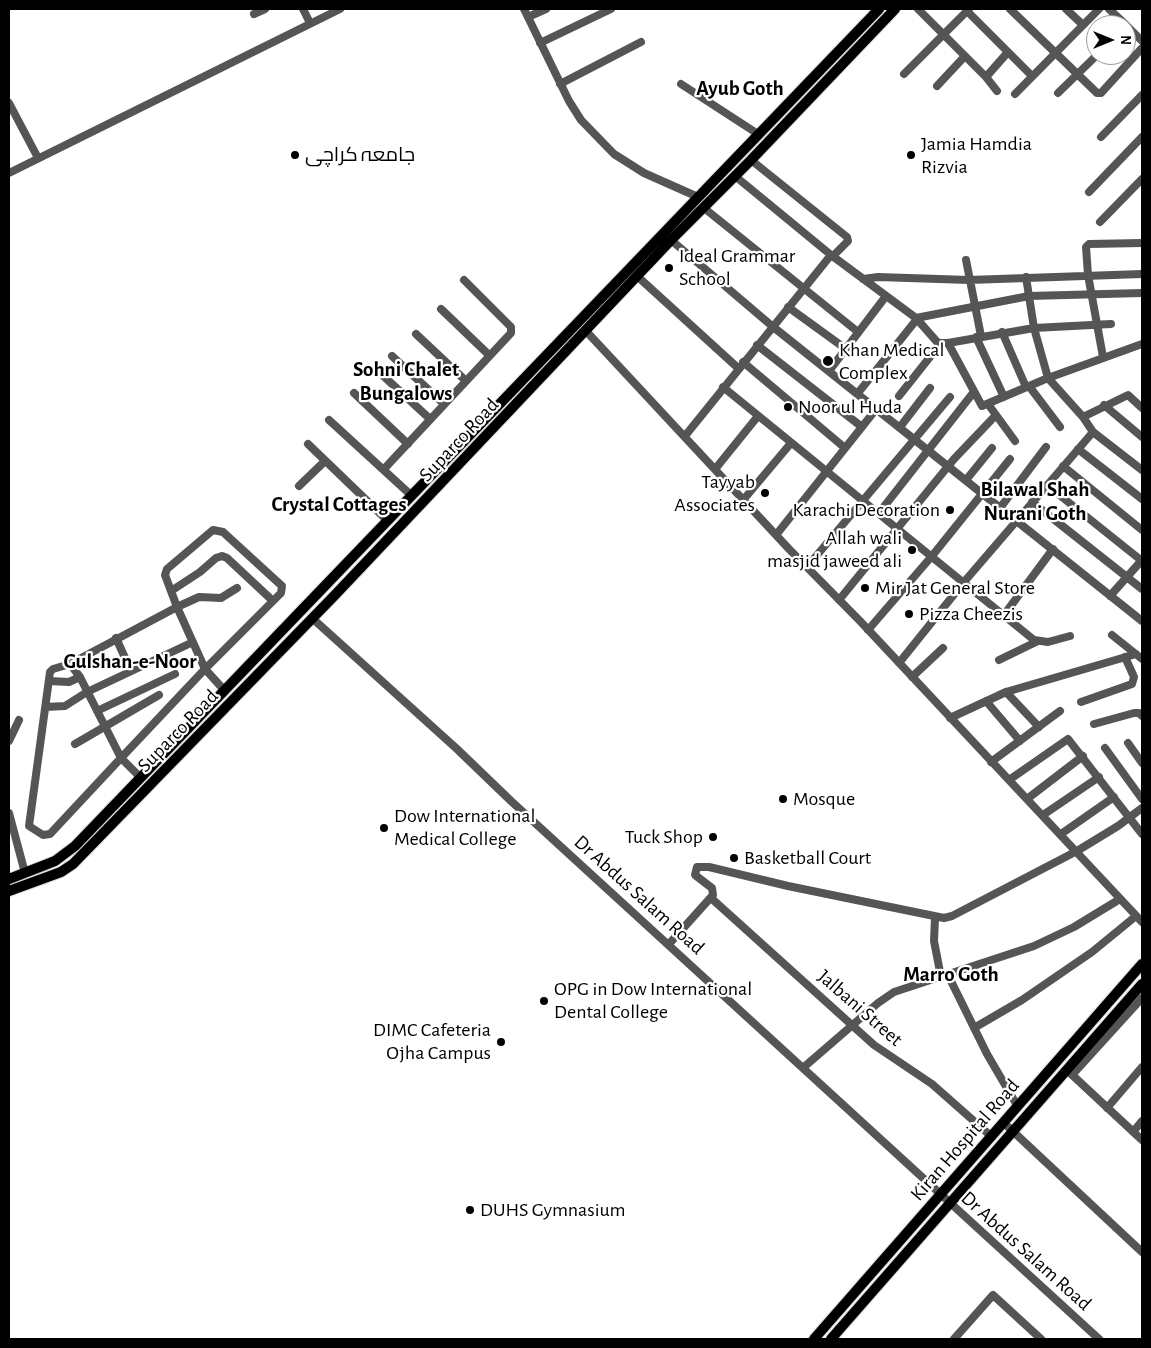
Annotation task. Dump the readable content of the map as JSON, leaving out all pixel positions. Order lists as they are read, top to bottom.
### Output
{
  "streets": {
    "main road": ["Suparco Road", "Kiran Hospital Road"],
    "street": ["Dr Abdus Salam Road", "Jalbani Street"]
  },
  "crossings": [
    ["Suparco Road", "Dr Abdus Salam Road"],
    ["Dr Abdus Salam Road", "Kiran Hospital Road"],
    ["Jalbani Street", "Kiran Hospital Road"]
  ],
  "districts": [
    "Ayub Goth",
    "Sohni Chalet Bungalows",
    "Bilawal Shah Nurani Goth",
    "Crystal Cottages",
    "Gulshan-e-Noor",
    "Marro Goth"
  ],
  "places": [
    "جامعہ کراچی",
    "Jamia Hamdia Rizvia",
    "Ideal Grammar School",
    "Khan Medical Complex",
    "Noor ul Huda",
    "Tayyab Associates",
    "Karachi Decoration",
    "Allah wali masjid jaweed ali",
    "Mir Jat General Store",
    "Pizza Cheezis",
    "Mosque",
    "Dow International Medical College",
    "Tuck Shop",
    "Basketball Court",
    "OPG in Dow International Dental College",
    "DIMC Cafeteria Ojha Campus",
    "DUHS Gymnasium"
  ],
  "north": "right"
}
